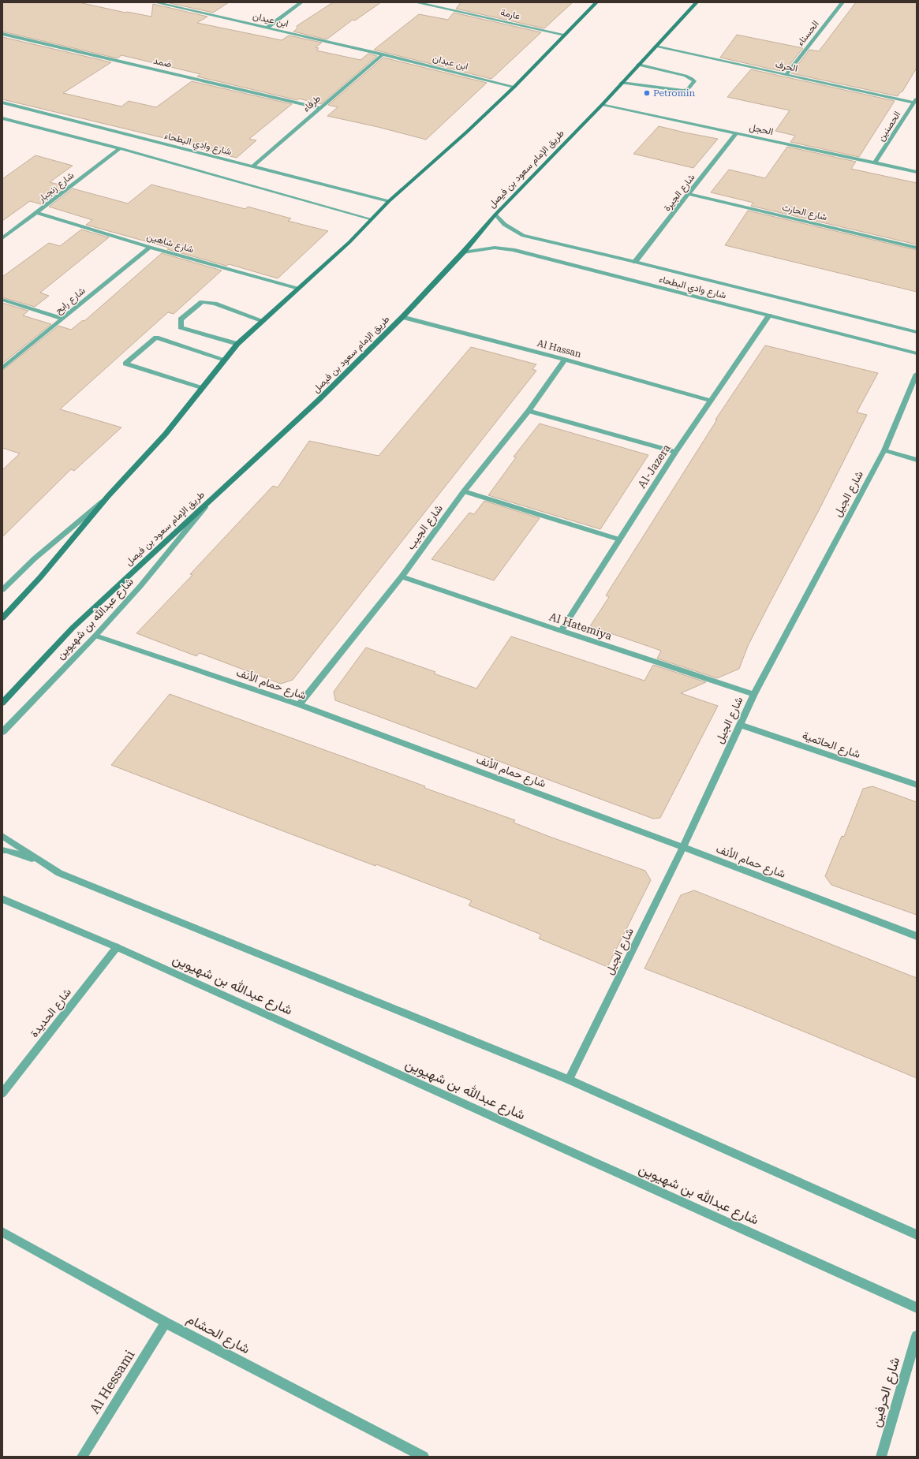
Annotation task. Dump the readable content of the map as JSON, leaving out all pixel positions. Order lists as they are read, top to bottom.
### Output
{
  "streets": {
    "main road": ["طريق الإمام سعود بن فيصل"],
    "street": [
      "عارمة",
      "ابن عيدان",
      "الحسناء",
      "ضمد",
      "ابن عبدان",
      "الحرف",
      "طرفاء",
      "الحصنين",
      "الحجل",
      "شارع وادي البطحاء",
      "شارع زنجبار",
      "شارع الجيرة",
      "شارع الحارث",
      "شارع شاهين",
      "شارع رابح",
      "Al Hassan",
      "Al-Jazera",
      "شارع الجيل",
      "شارع الجيب",
      "شارع عبدالله بن شهيوين",
      "Al Hatemiya",
      "شارع حمام الأنف",
      "شارع الحاتمية",
      "شارع الحديدة",
      "شارع الحشام",
      "Al Hessami",
      "شارع الحرفين"
    ]
  },
  "crossings": [
    ["ابن عيدان", "ابن عبدان"],
    ["ابن عيدان", "طرفاء"],
    ["الحسناء", "الحرف"],
    ["ضمد", "طرفاء"],
    ["ابن عبدان", "طرفاء"],
    ["الحرف", "الحصنين"],
    ["الحرف", "طريق الإمام سعود بن فيصل"],
    ["طرفاء", "شارع وادي البطحاء"],
    ["الحصنين", "الحجل"],
    ["الحجل", "طريق الإمام سعود بن فيصل"],
    ["الحجل", "شارع الجيرة"],
    ["شارع وادي البطحاء", "طريق الإمام سعود بن فيصل"],
    ["شارع وادي البطحاء", "شارع الجيرة"],
    ["شارع وادي البطحاء", "Al-Jazera"],
    ["طريق الإمام سعود بن فيصل", "Al Hassan"],
    ["طريق الإمام سعود بن فيصل", "شارع عبدالله بن شهيوين"],
    ["شارع زنجبار", "شارع شاهين"],
    ["شارع الجيرة", "شارع الحارث"],
    ["شارع شاهين", "شارع رابح"],
    ["Al Hassan", "Al-Jazera"],
    ["Al Hassan", "شارع الجيب"],
    ["Al-Jazera", "Al Hatemiya"],
    ["شارع الجيل", "Al Hatemiya"],
    ["شارع الجيل", "شارع حمام الأنف"],
    ["شارع الجيل", "شارع الحاتمية"],
    ["شارع الجيب", "Al Hatemiya"],
    ["شارع الجيب", "شارع حمام الأنف"],
    ["شارع عبدالله بن شهيوين", "شارع حمام الأنف"],
    ["شارع عبدالله بن شهيوين", "شارع الحديدة"],
    ["شارع الحشام", "Al Hessami"]
  ],
  "places": ["Petromin"]
}
